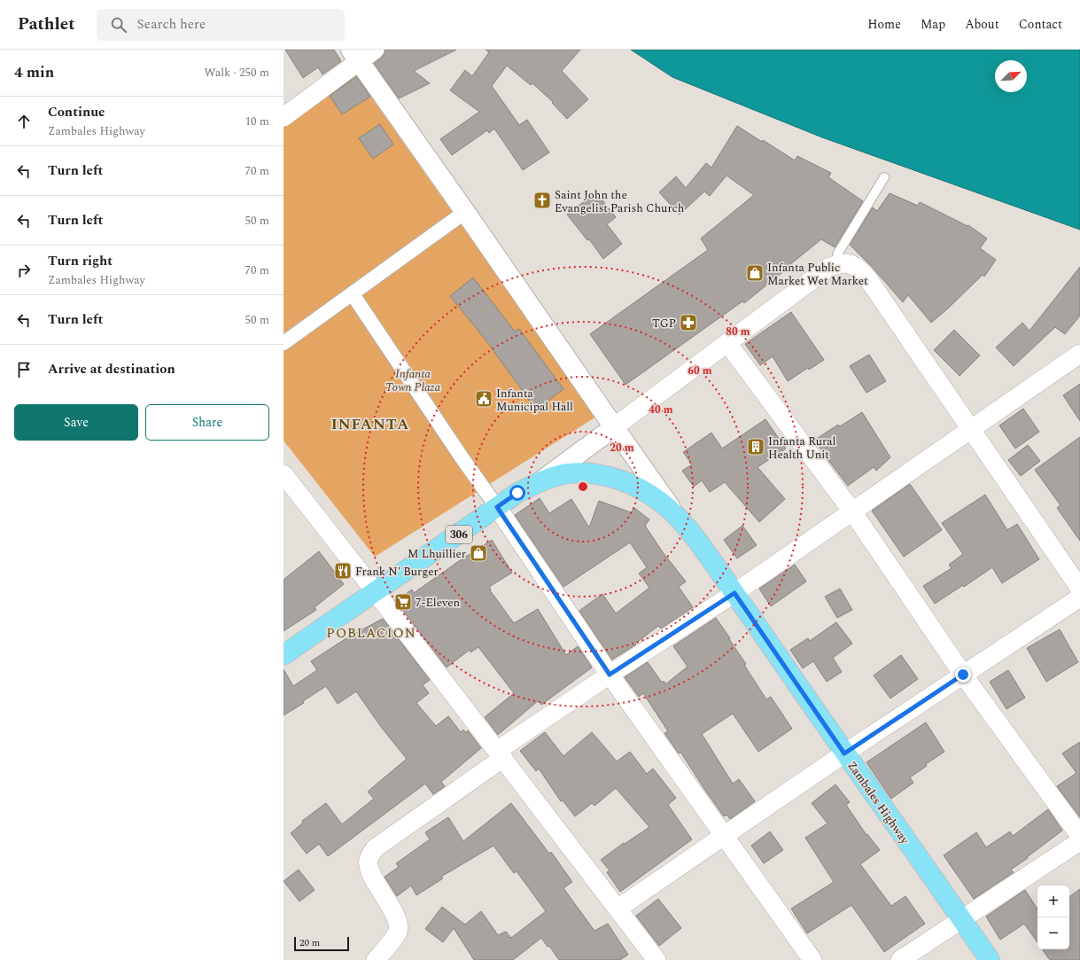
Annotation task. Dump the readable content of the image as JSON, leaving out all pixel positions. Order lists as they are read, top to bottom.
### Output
{
  "streets": {
    "main road": ["306", "Zambales Highway"]
  },
  "districts": ["INFANTA", "POBLACION"],
  "parks": ["Infanta Town Plaza"],
  "places": {
    "church": ["Saint John the Evangelist Parish Church"],
    "shop": ["Infanta Public Market Wet Market", "M Lhuillier"],
    "pharmacy": ["TGP"],
    "public building": ["Infanta Municipal Hall"],
    "building": ["Infanta Rural Health Unit"],
    "restaurant": ["Frank N' Burger"],
    "supermarket": ["7-Eleven"]
  },
  "scale_bar": "20 m",
  "north": "top right",
  "page": {
    "header": "Pathlet",
    "search": "Search here",
    "nav": [
      "Home",
      "Map",
      "About",
      "Contact"
    ],
    "heading": ["4 min", "Walk · 250 m"],
    "list": [
      ["Continue", "Zambales Highway", "10 m"],
      ["Turn left", "70 m"],
      ["Turn left", "50 m"],
      ["Turn right", "Zambales Highway", "70 m"],
      ["Turn left", "50 m"],
      "Arrive at destination"
    ],
    "buttons": ["Save", "Share"],
    "map_buttons": ["+", "−"],
    "scale": "20 m"
  },
  "rings": [
    "80 m",
    "60 m",
    "40 m",
    "20 m"
  ]
}
